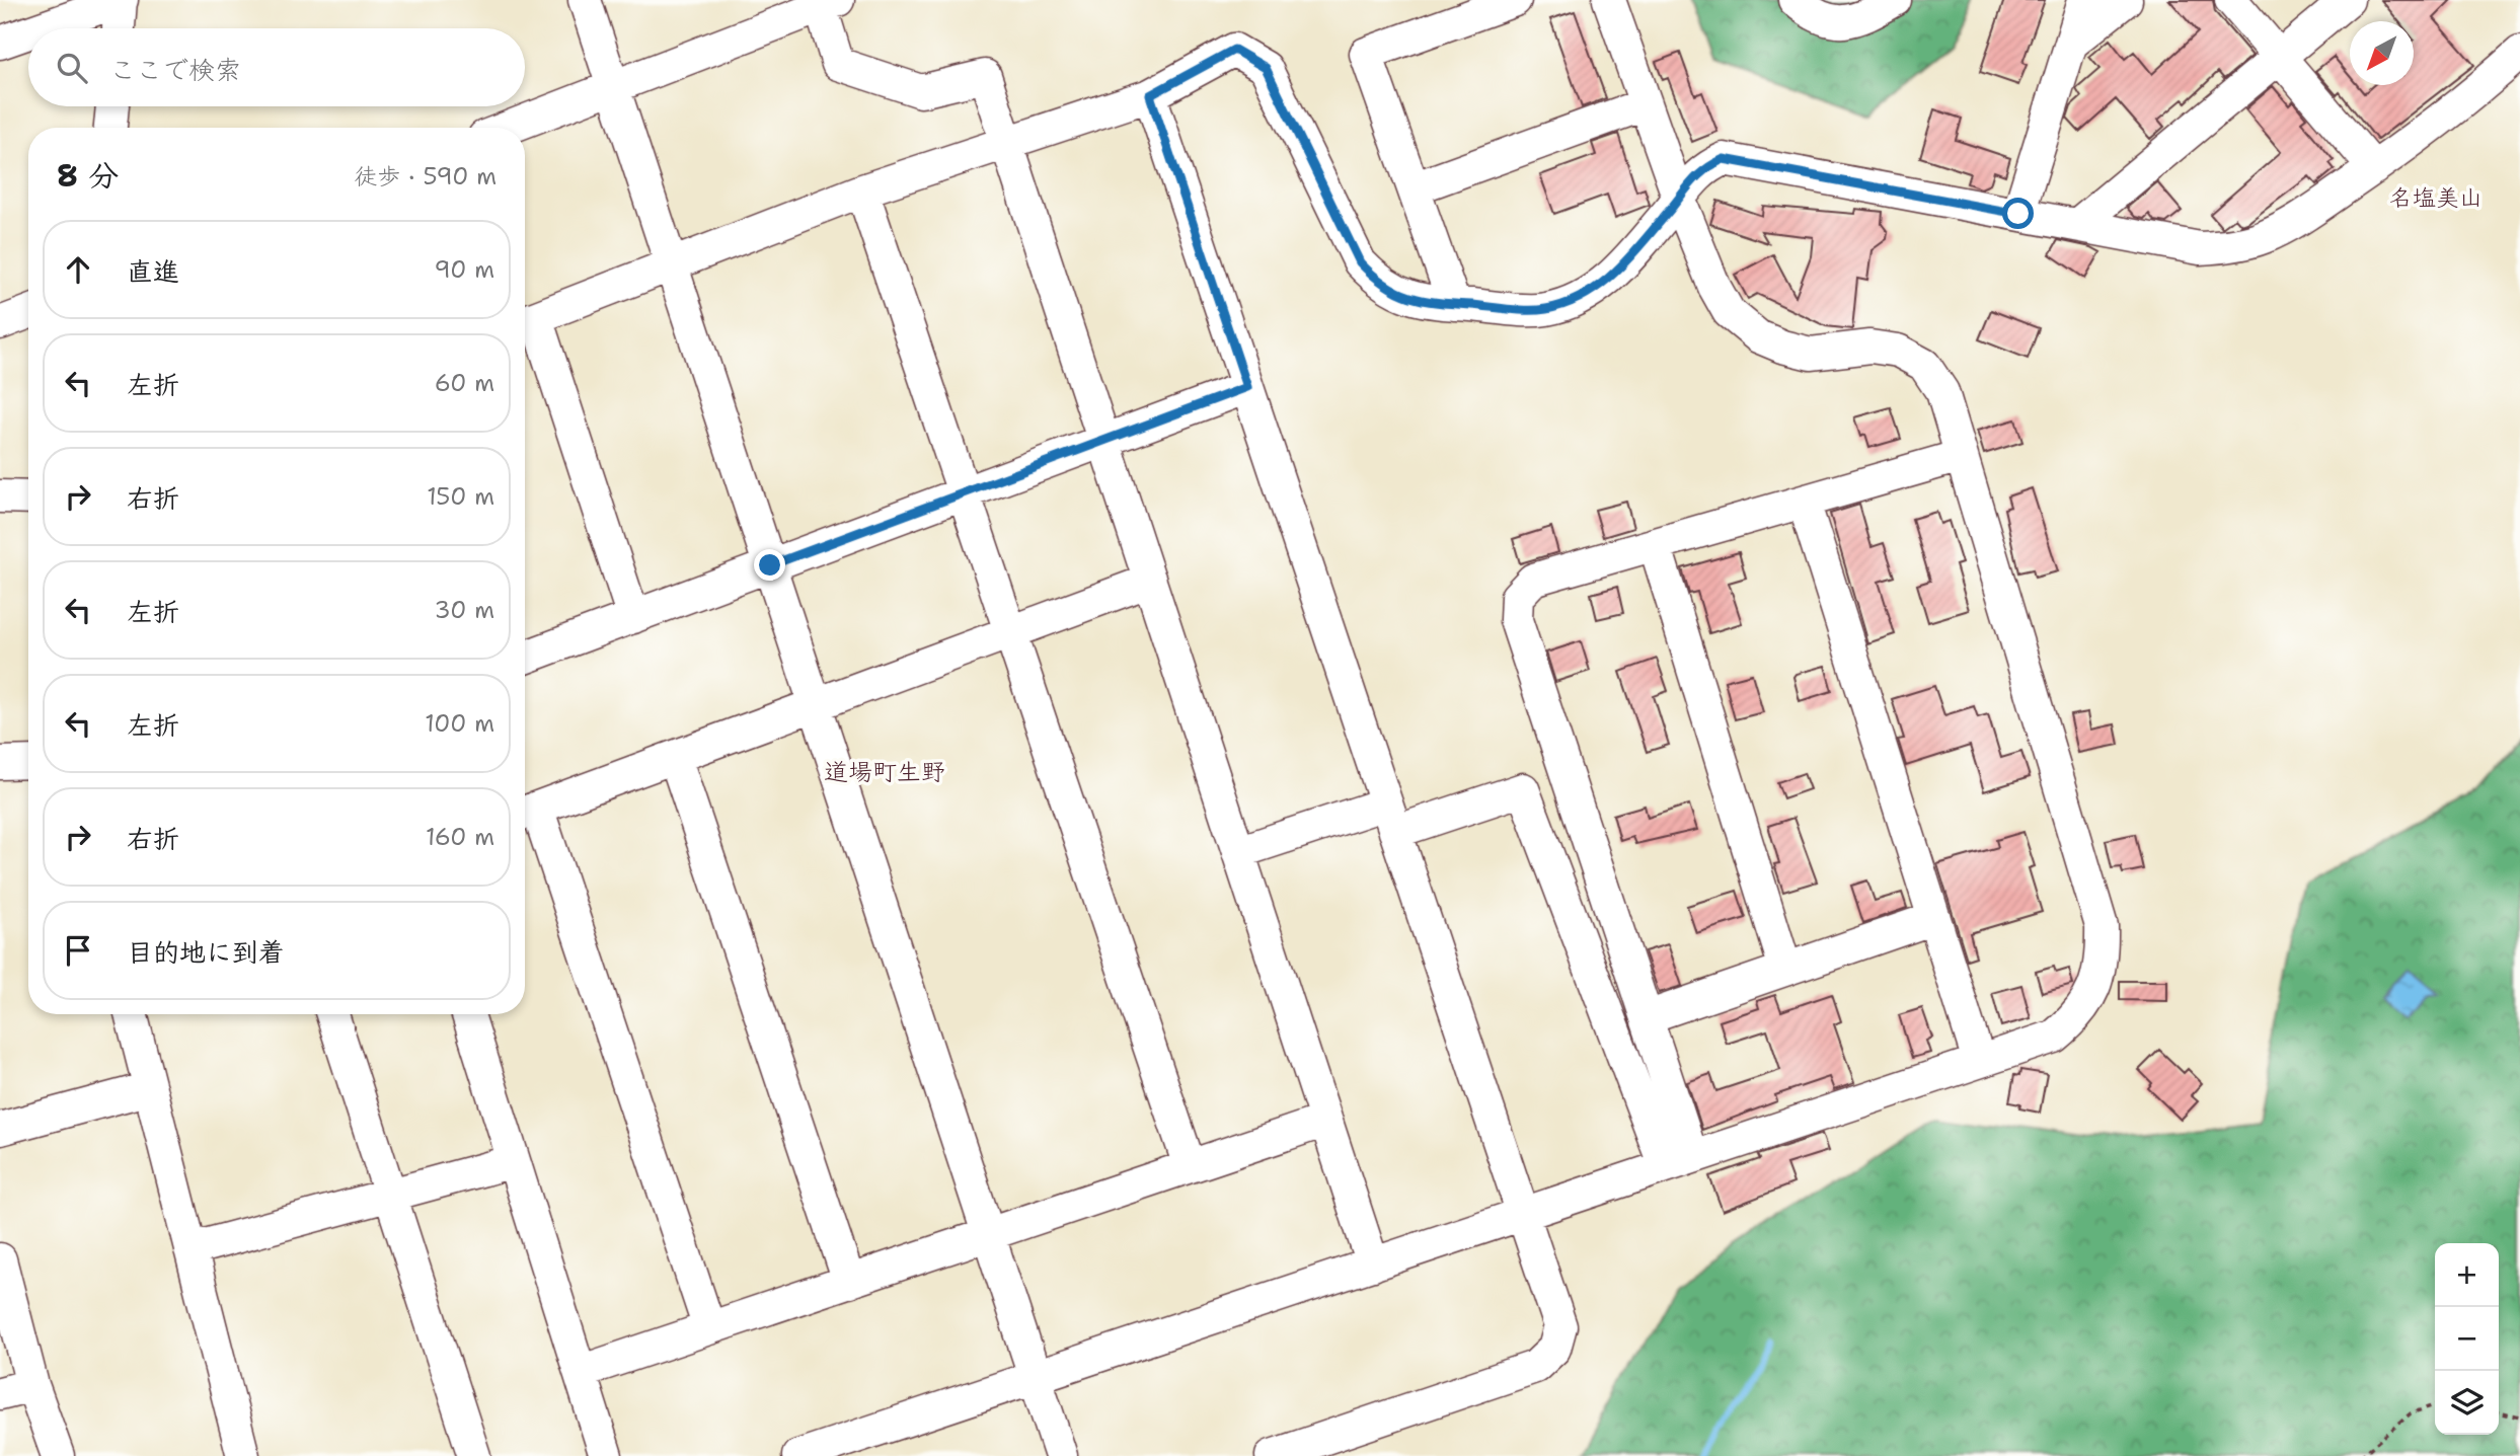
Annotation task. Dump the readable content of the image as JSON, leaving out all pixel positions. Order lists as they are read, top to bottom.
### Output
{
  "districts": ["名塩美山", "道場町生野"],
  "north": "bottom left",
  "page": {
    "search": "ここで検索",
    "heading": ["8 分", "徒歩 · 590 m"],
    "list": [
      ["直進", "90 m"],
      ["左折", "60 m"],
      ["右折", "150 m"],
      ["左折", "30 m"],
      ["左折", "100 m"],
      ["右折", "160 m"],
      "目的地に到着"
    ],
    "map_buttons": ["+", "−"]
  }
}
